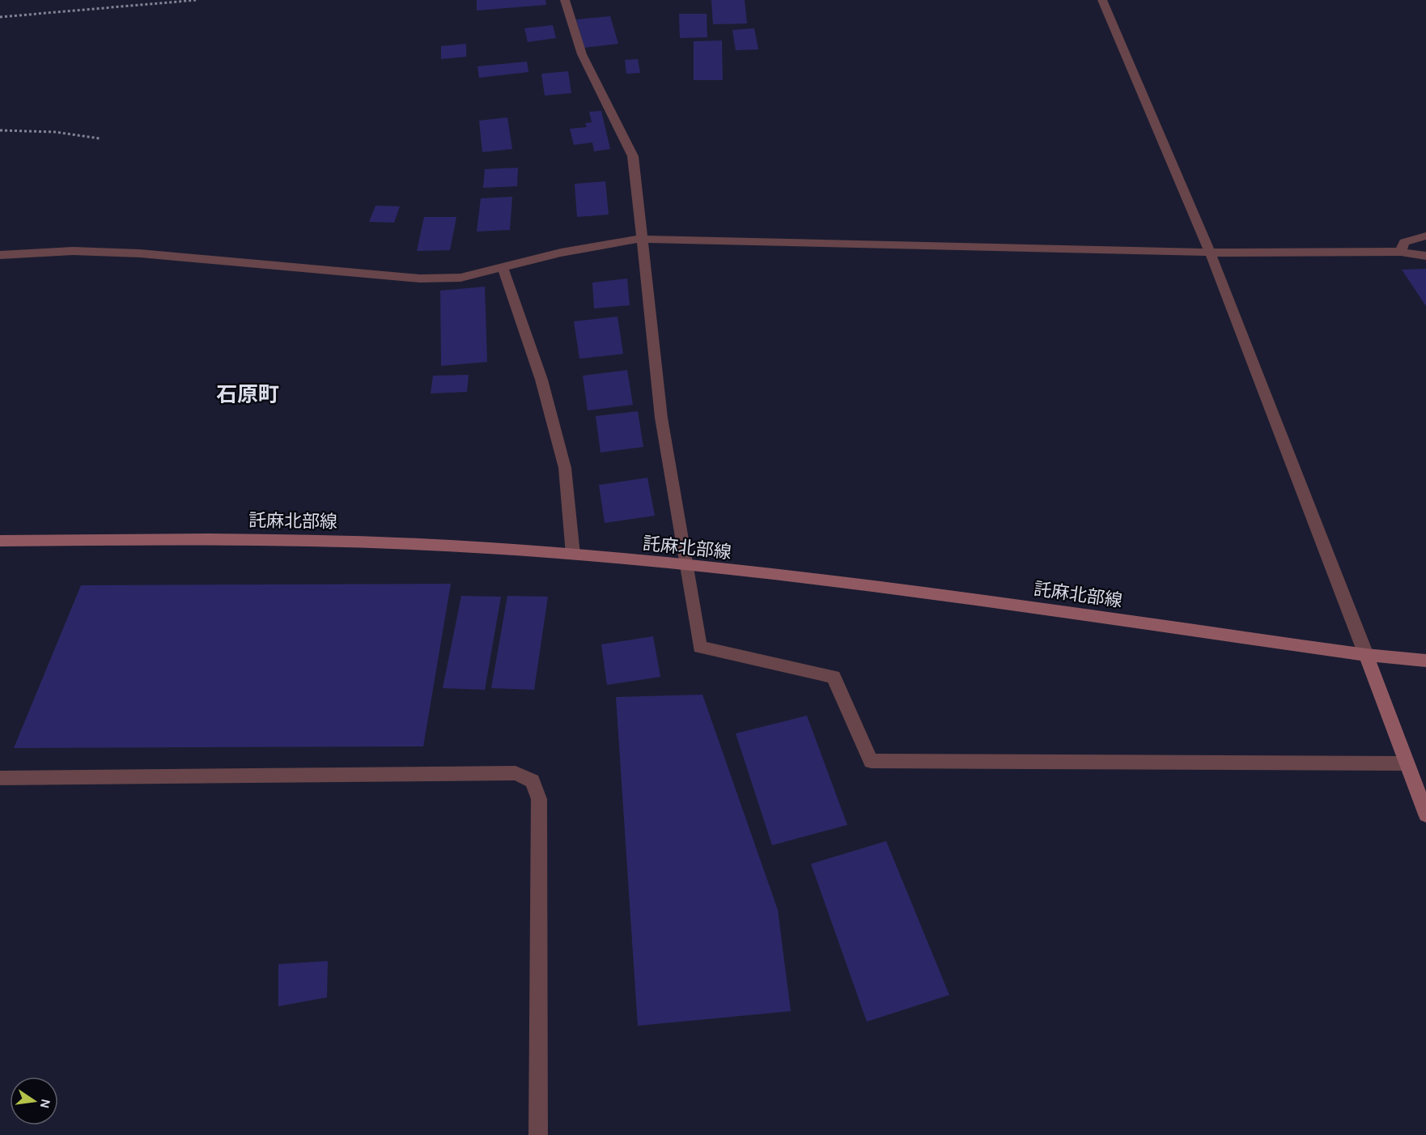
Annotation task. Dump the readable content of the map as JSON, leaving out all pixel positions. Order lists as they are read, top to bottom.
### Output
{
  "streets": {
    "main road": ["託麻北部線"]
  },
  "districts": ["石原町"],
  "north": "right"
}
